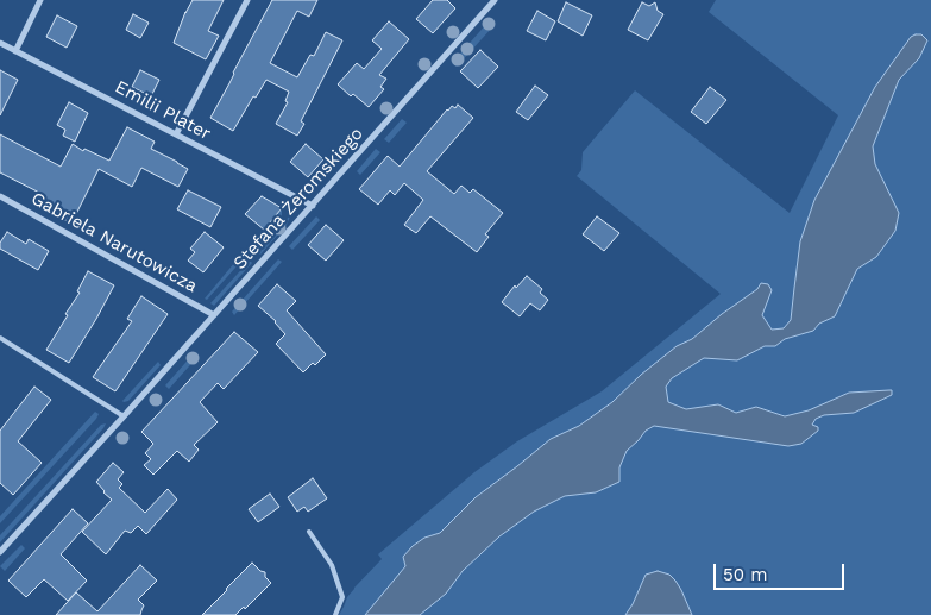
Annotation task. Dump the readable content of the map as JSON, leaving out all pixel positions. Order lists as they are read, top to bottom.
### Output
{
  "streets": {
    "street": ["Emilii Plater", "Stefana Żeromskiego", "Gabriela Narutowicza"]
  },
  "crossings": [
    ["Emilii Plater", "Stefana Żeromskiego"],
    ["Stefana Żeromskiego", "Gabriela Narutowicza"]
  ],
  "scale_bar": "50 m"
}
